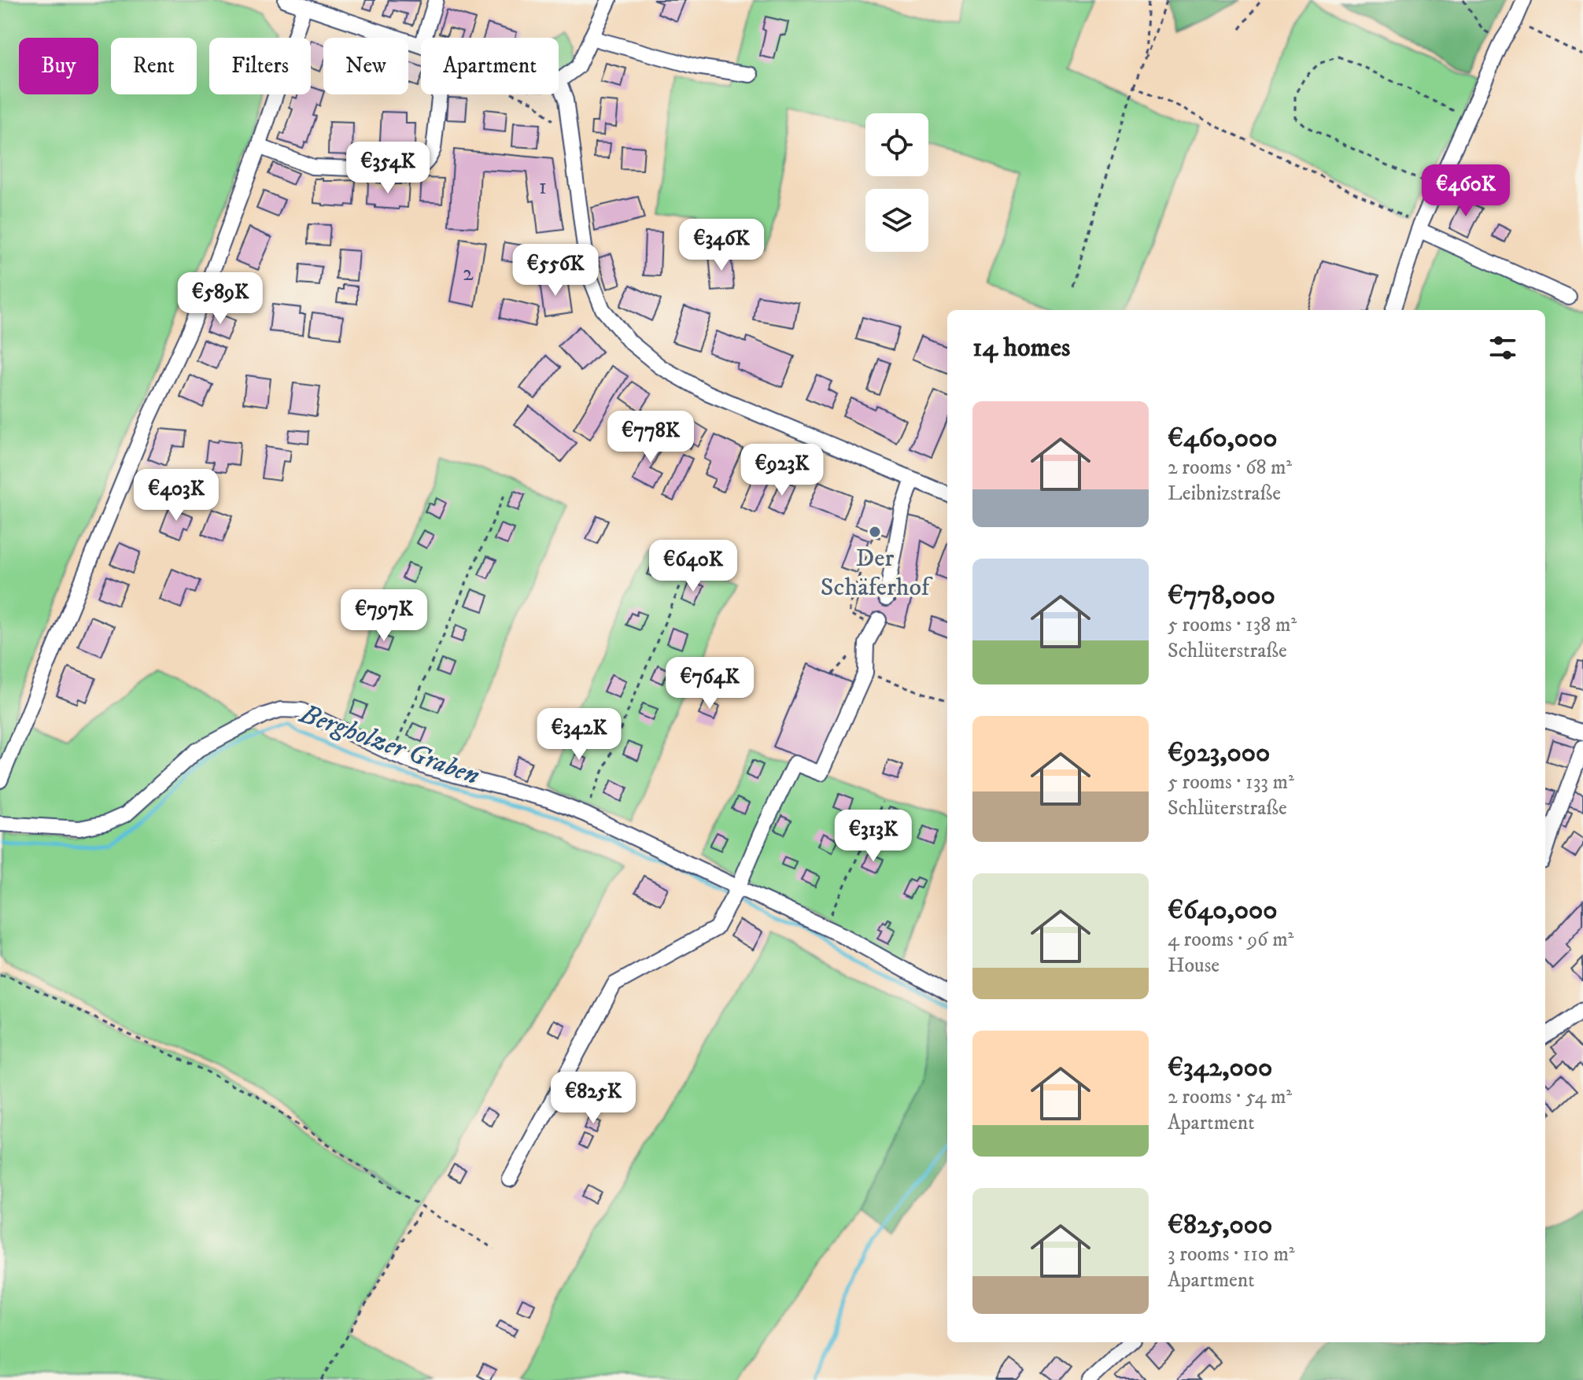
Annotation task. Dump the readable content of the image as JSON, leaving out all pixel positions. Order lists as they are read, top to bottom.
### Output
{
  "water": ["Bergholzer Graben"],
  "places": ["Der Schäferhof"],
  "house_numbers": ["1", "2"],
  "page": {
    "chip": [
      "Buy",
      "Rent",
      "Filters",
      "New",
      "Apartment"
    ],
    "price": [
      "€354K",
      "€460K",
      "€346K",
      "€556K",
      "€589K",
      "€778K",
      "€923K",
      "€403K",
      "€640K",
      "€797K",
      "€764K",
      "€342K",
      "€313K",
      "€825K"
    ],
    "heading": "14 homes",
    "list": [
      {
        "name": "€460,000",
        "note": "2 rooms · 68 m² · Leibnizstraße"
      },
      {
        "name": "€778,000",
        "note": "5 rooms · 138 m² · Schlüterstraße"
      },
      {
        "name": "€923,000",
        "note": "5 rooms · 133 m² · Schlüterstraße"
      },
      {
        "name": "€640,000",
        "note": "4 rooms · 96 m² · House"
      },
      {
        "name": "€342,000",
        "note": "2 rooms · 54 m² · Apartment"
      },
      {
        "name": "€825,000",
        "note": "3 rooms · 110 m² · Apartment"
      }
    ]
  }
}
